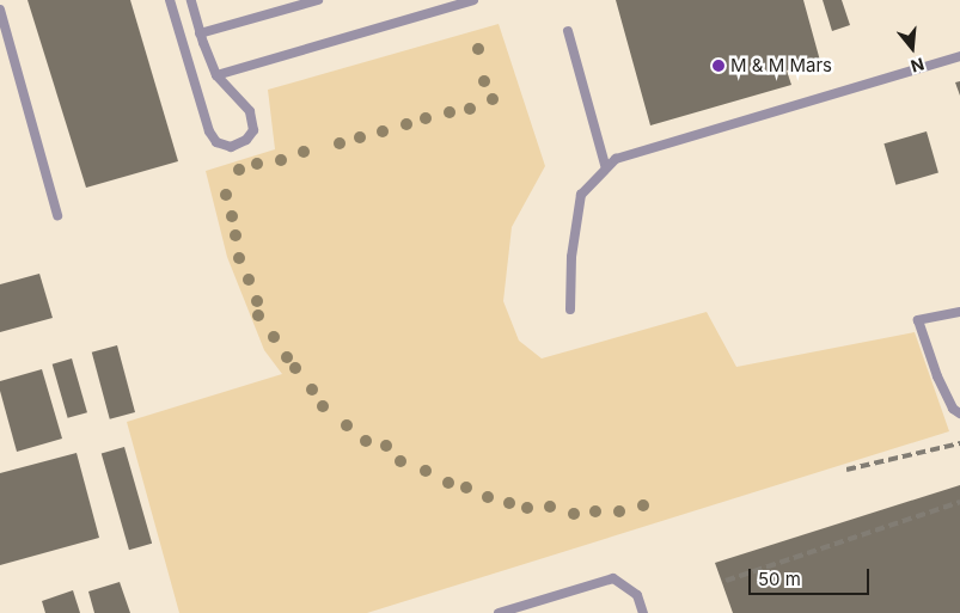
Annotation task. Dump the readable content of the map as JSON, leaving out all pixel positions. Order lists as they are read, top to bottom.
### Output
{
  "places": ["M & M Mars"],
  "scale_bar": "50 m",
  "north": "bottom"
}
